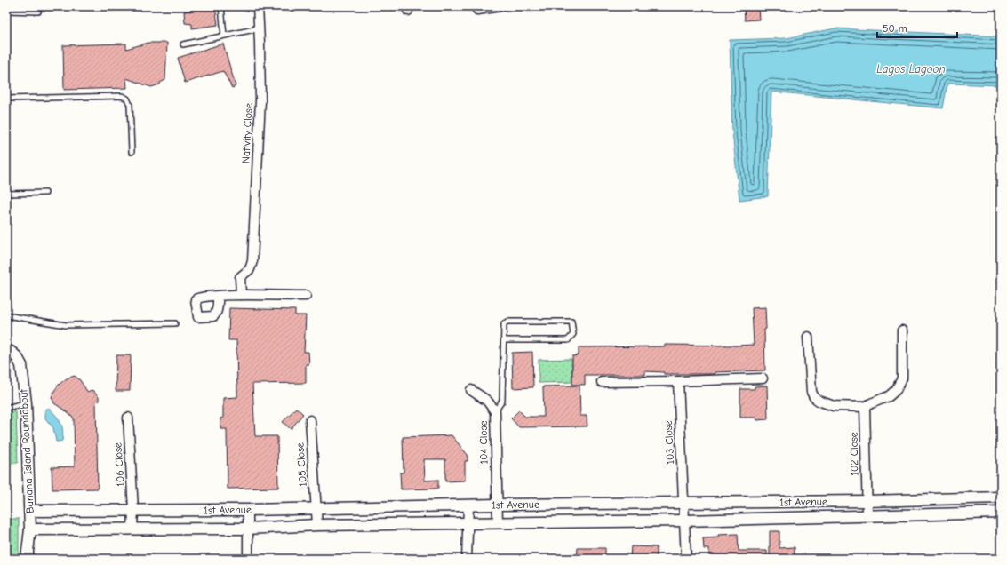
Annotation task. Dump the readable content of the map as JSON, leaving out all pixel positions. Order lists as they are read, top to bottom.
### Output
{
  "streets": {
    "street": [
      "Nativity Close",
      "104 Close",
      "103 Close",
      "Banana Island Roundabout",
      "102 Close",
      "106 Close",
      "105 Close",
      "1st Avenue"
    ]
  },
  "crossings": [
    ["104 Close", "1st Avenue"],
    ["103 Close", "1st Avenue"],
    ["Banana Island Roundabout", "1st Avenue"],
    ["102 Close", "1st Avenue"],
    ["106 Close", "1st Avenue"],
    ["105 Close", "1st Avenue"]
  ],
  "water": ["Lagos Lagoon"],
  "scale_bar": "50 m"
}
